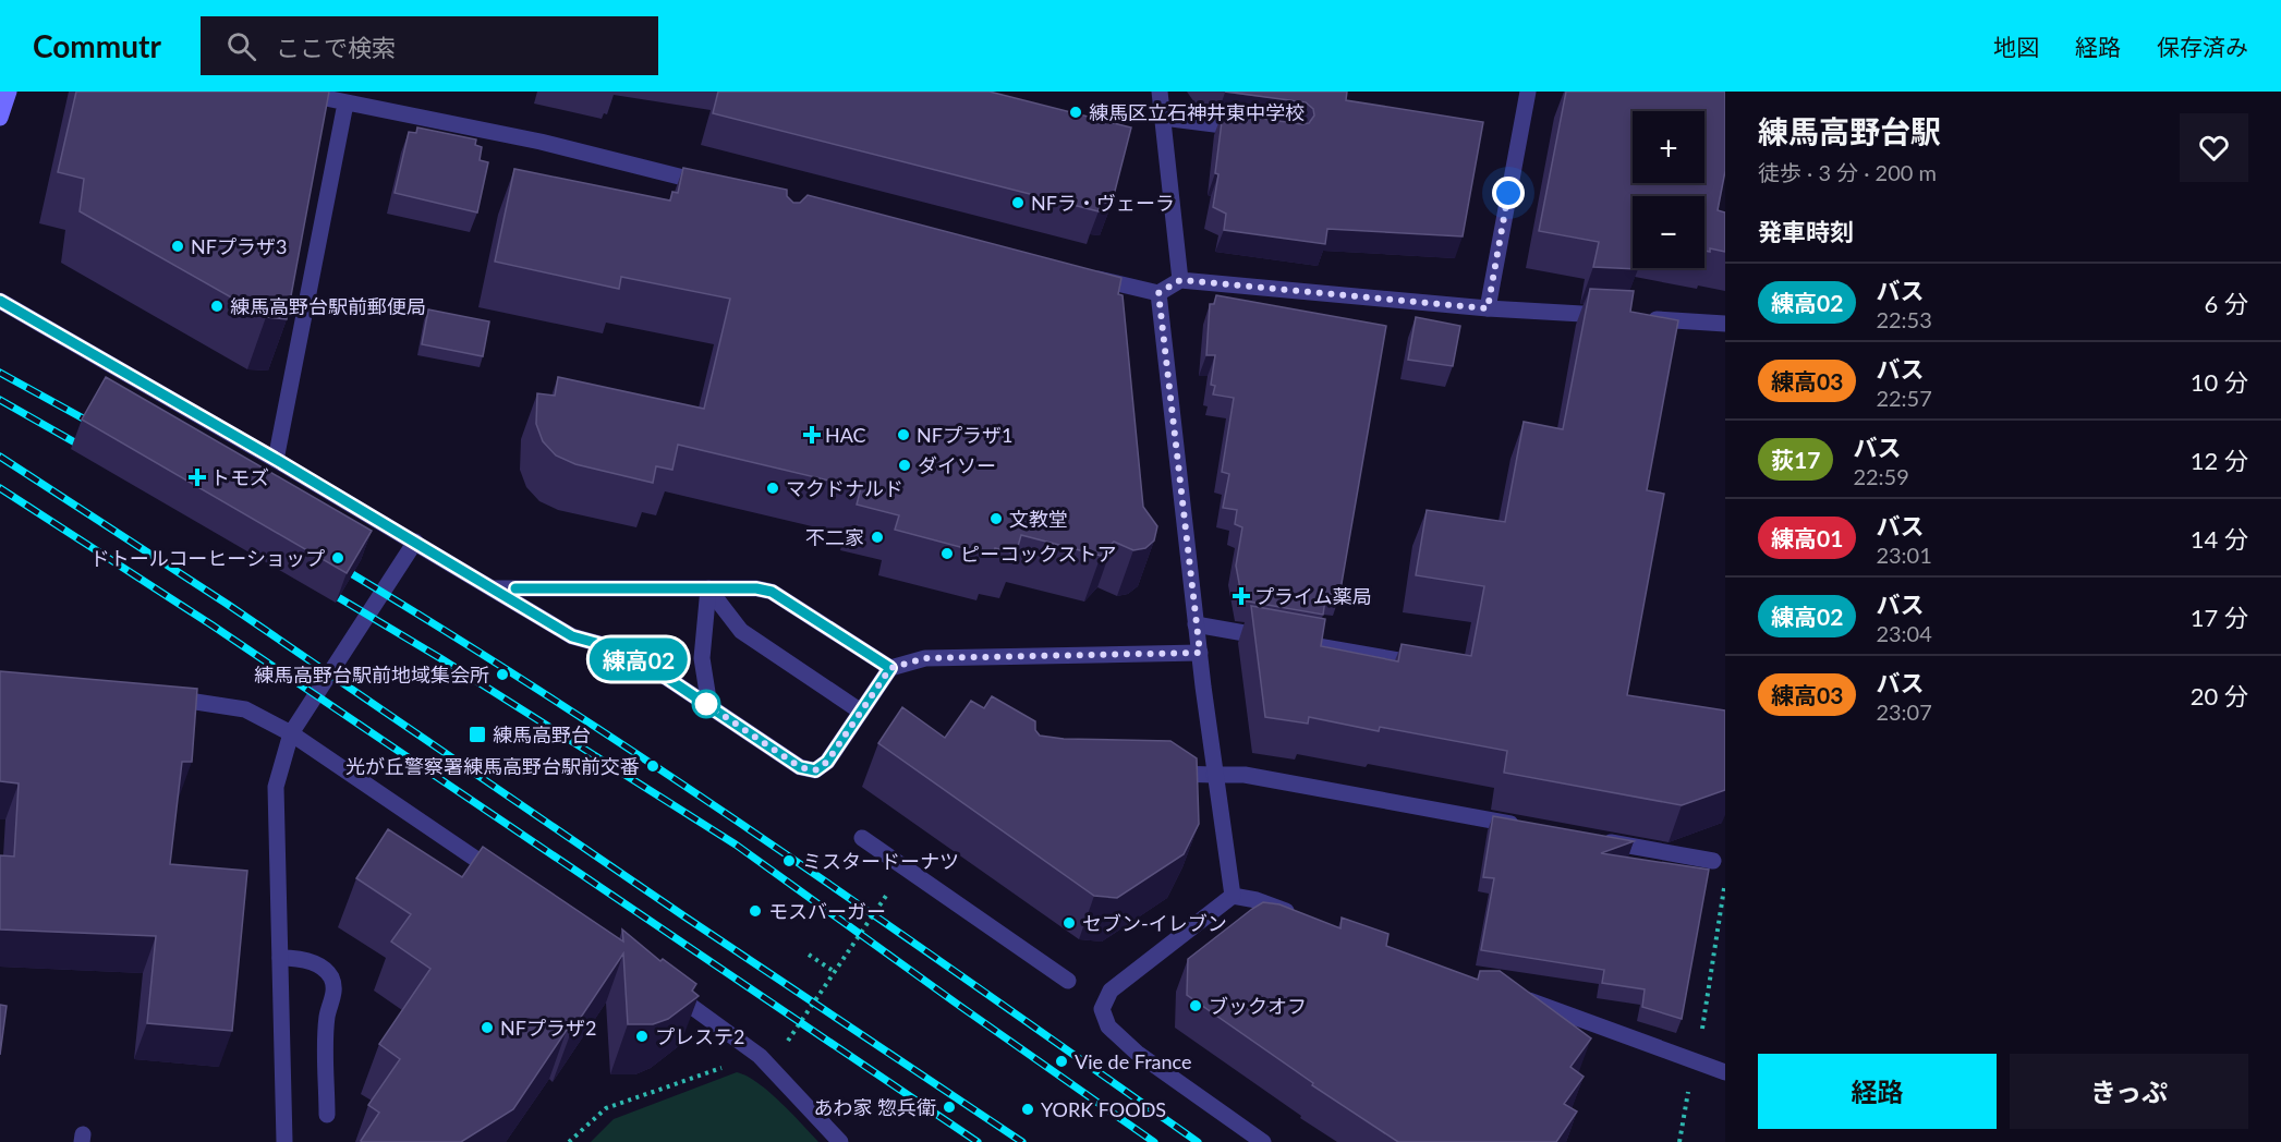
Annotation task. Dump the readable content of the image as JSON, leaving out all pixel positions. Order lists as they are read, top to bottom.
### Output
{
  "places": {
    "other": [
      "練馬区立石神井東中学校",
      "NFラ・ヴェーラ",
      "NFプラザ3",
      "練馬高野台駅前郵便局",
      "NFプラザ1",
      "ダイソー",
      "マクドナルド",
      "文教堂",
      "不二家",
      "ピーコックストア",
      "ドトールコーヒーショップ",
      "練馬高野台駅前地域集会所",
      "光が丘警察署練馬高野台駅前交番",
      "ミスタードーナツ",
      "モスバーガー",
      "セブン-イレブン",
      "ブックオフ",
      "NFプラザ2",
      "プレステ2",
      "Vie de France",
      "あわ家 惣兵衛",
      "YORK FOODS"
    ],
    "health": ["HAC", "トモズ", "プライム薬局"],
    "transit": ["練馬高野台"]
  },
  "lines": ["bus line 練高02"],
  "page": {
    "header": "Commutr",
    "search": "ここで検索",
    "nav": ["地図", "経路", "保存済み"],
    "on_map": "練高02",
    "heading": [
      ["練馬高野台駅", "徒歩 · 3 分 · 200 m"],
      "発車時刻"
    ],
    "map_buttons": ["+", "−"],
    "list": [
      {
        "mark": "練高02",
        "name": "バス",
        "note": "22:53",
        "value": "6 分"
      },
      {
        "mark": "練高03",
        "name": "バス",
        "note": "22:57",
        "value": "10 分"
      },
      {
        "mark": "荻17",
        "name": "バス",
        "note": "22:59",
        "value": "12 分"
      },
      {
        "mark": "練高01",
        "name": "バス",
        "note": "23:01",
        "value": "14 分"
      },
      {
        "mark": "練高02",
        "name": "バス",
        "note": "23:04",
        "value": "17 分"
      },
      {
        "mark": "練高03",
        "name": "バス",
        "note": "23:07",
        "value": "20 分"
      }
    ],
    "buttons": ["経路", "きっぷ"]
  }
}
